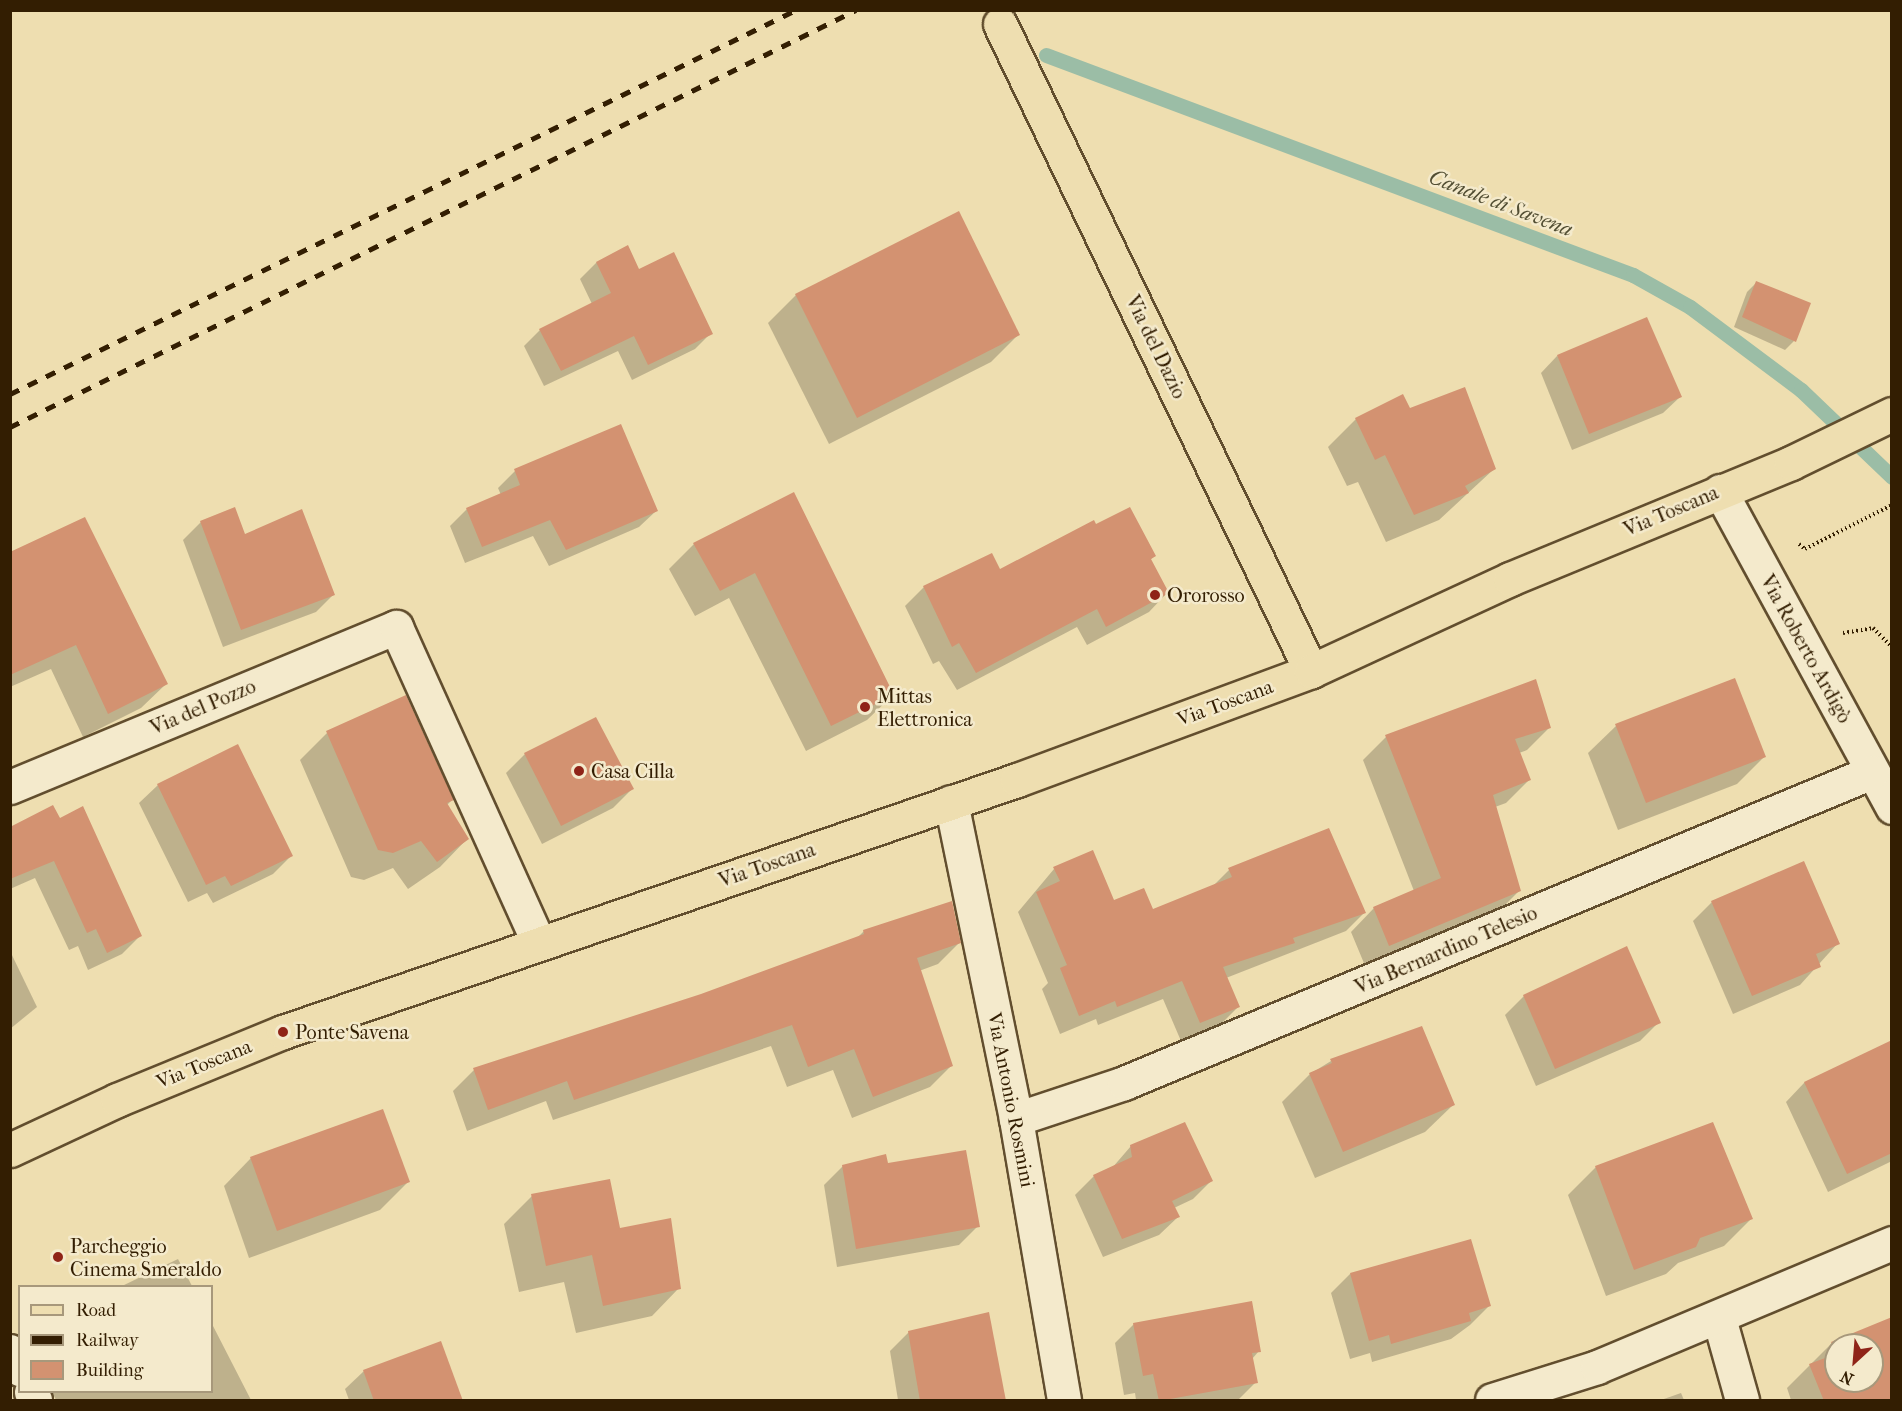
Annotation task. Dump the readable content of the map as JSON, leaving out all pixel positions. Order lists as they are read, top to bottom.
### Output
{
  "streets": {
    "main road": ["Via del Dazio", "Via Toscana"],
    "street": [
      "Via Roberto Ardigò",
      "Via del Pozzo",
      "Via Bernardino Telesio",
      "Via Antonio Rosmini"
    ]
  },
  "crossings": [
    ["Via del Dazio", "Via Toscana"],
    ["Via Toscana", "Via Roberto Ardigò"],
    ["Via Toscana", "Via del Pozzo"],
    ["Via Toscana", "Via Antonio Rosmini"],
    ["Via Roberto Ardigò", "Via Bernardino Telesio"],
    ["Via Bernardino Telesio", "Via Antonio Rosmini"]
  ],
  "water": ["Canale di Savena"],
  "places": [
    "Ororosso",
    "Mittas Elettronica",
    "Casa Cilla",
    "Ponte Savena",
    "Parcheggio Cinema Smeraldo"
  ],
  "legend": ["Road", "Railway", "Building"],
  "north": "bottom left"
}
